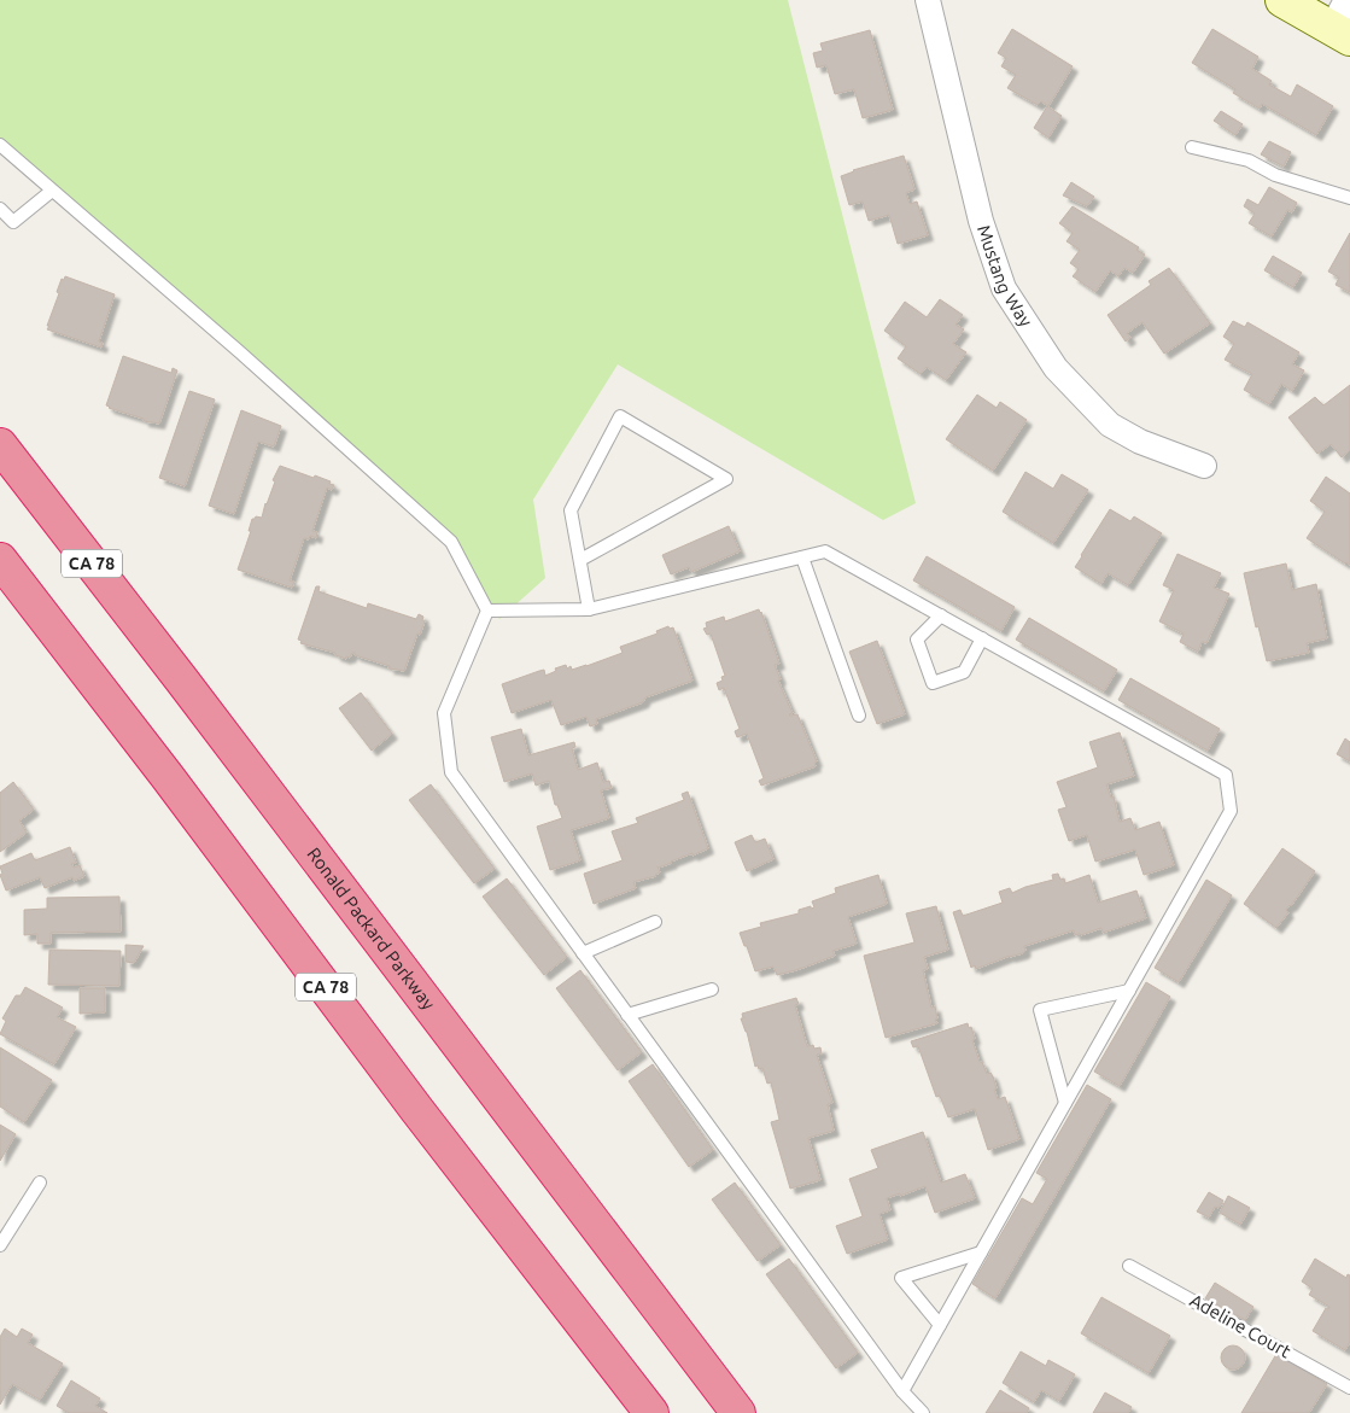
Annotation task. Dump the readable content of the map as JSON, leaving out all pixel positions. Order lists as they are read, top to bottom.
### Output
{
  "streets": {
    "highway": ["CA 78", "Ronald Packard Parkway"],
    "street": ["Mustang Way"],
    "lane": ["Adeline Court"]
  }
}
